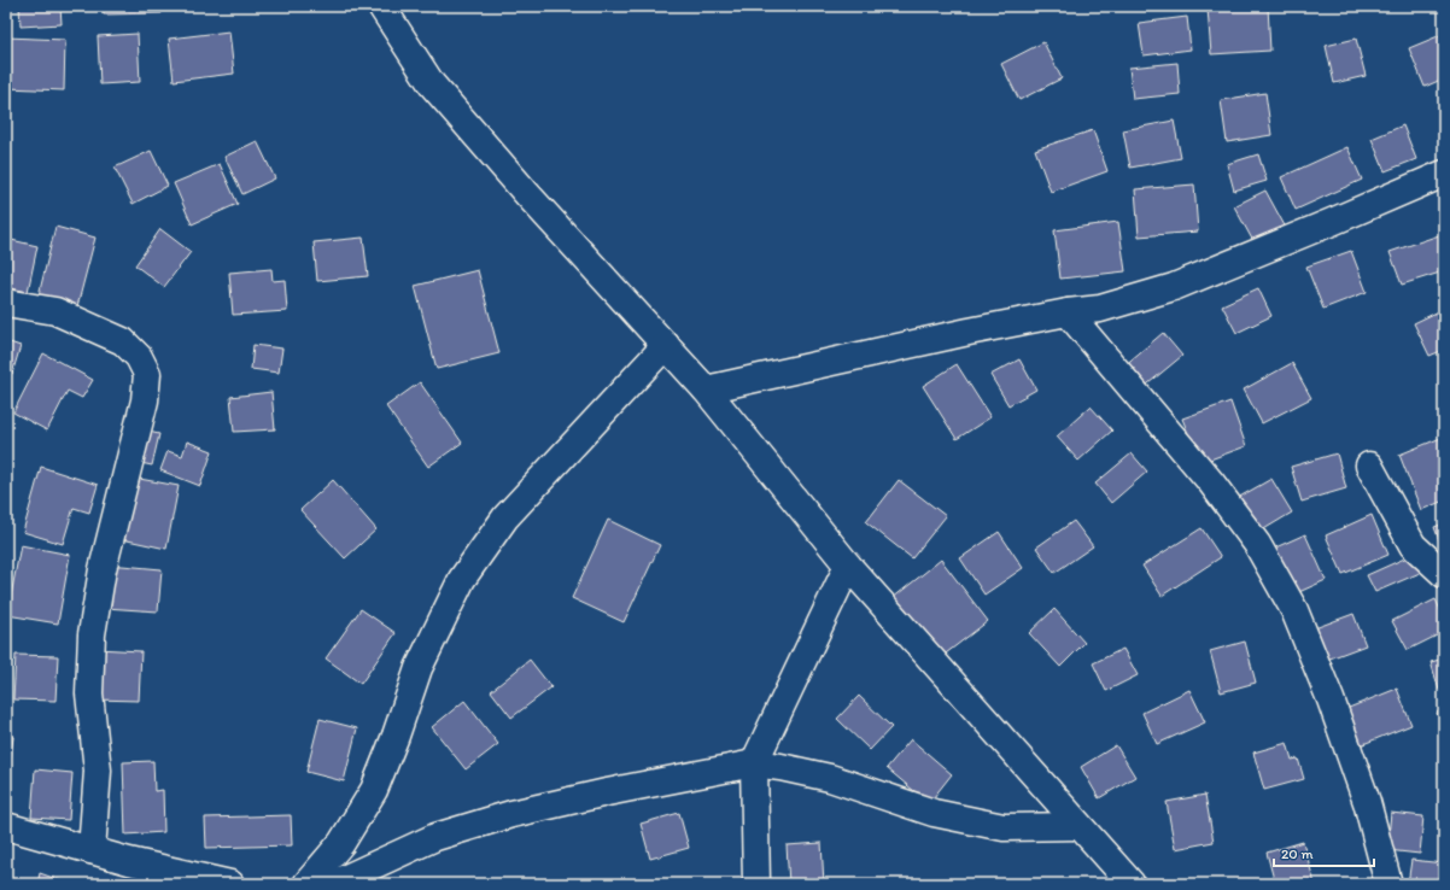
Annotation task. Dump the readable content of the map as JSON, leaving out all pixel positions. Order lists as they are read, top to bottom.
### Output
{
  "scale_bar": "20 m"
}
